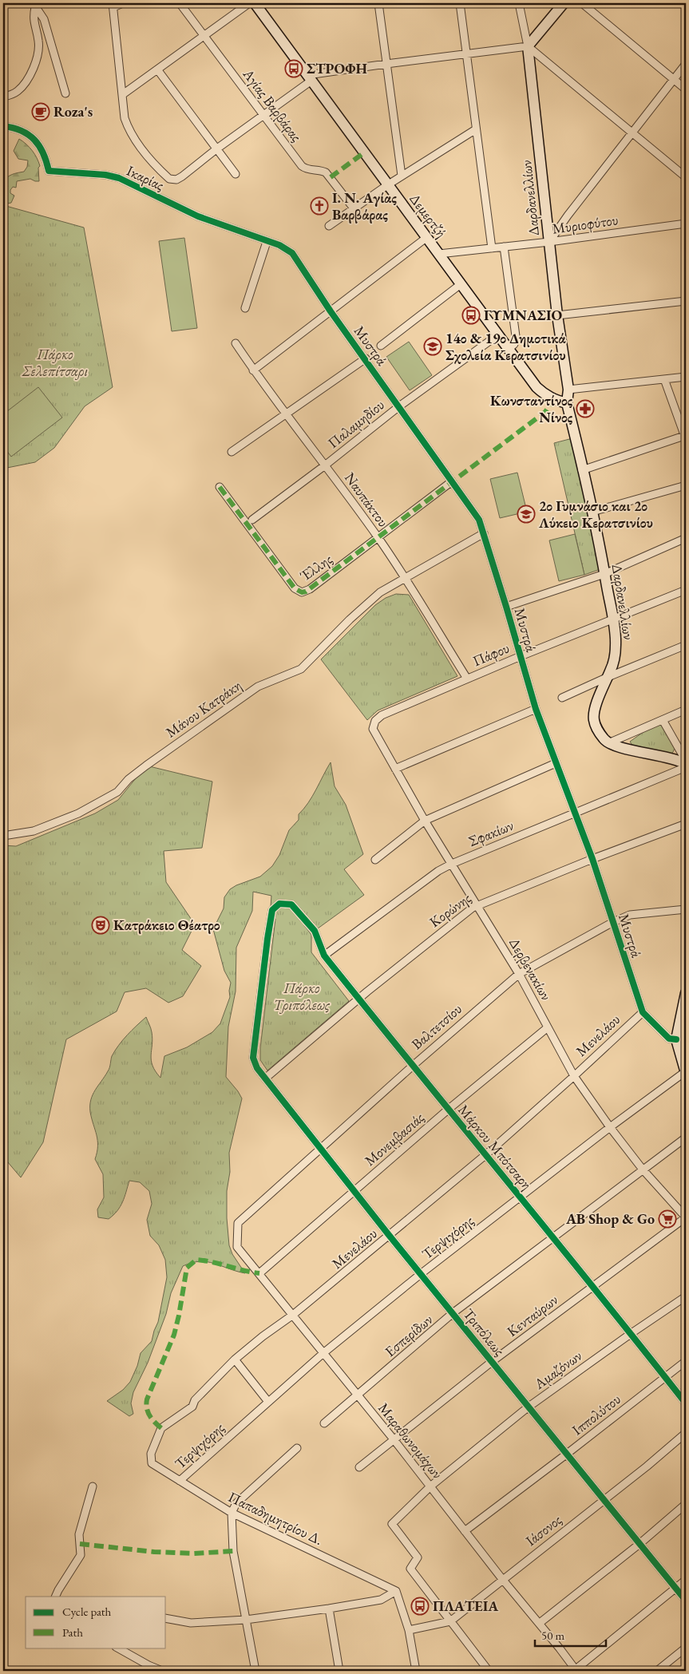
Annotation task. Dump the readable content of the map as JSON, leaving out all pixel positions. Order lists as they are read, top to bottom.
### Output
{
  "streets": {
    "street": [
      "Αγίας Βαρβάρας",
      "Ικαρίας",
      "Δαρδανελλίων",
      "Δεμερτζή",
      "Μυριοφύτου",
      "Μυστρά",
      "Παλαμηδίου",
      "Ναυπάκτου",
      "Έλλης",
      "Πάφου",
      "Μάνου Κατράκη",
      "Σφακίων",
      "Κορώνης",
      "Δερβενακίων",
      "Βαλτετσίου",
      "Μενελάου",
      "Μονεμβασιάς",
      "Μάρκου Μπότσαρη",
      "Τερψιχόρης",
      "Κενταύρων",
      "Τριπόλεως",
      "Εσπερίδων",
      "Αμαζόνων",
      "Ιππολύτου",
      "Μαραθωνομάχων",
      "Παπαδημητρίου Δ.",
      "Ιάσονος"
    ]
  },
  "crossings": [
    ["Ικαρίας", "Μυστρά"],
    ["Δαρδανελλίων", "Δεμερτζή"],
    ["Δαρδανελλίων", "Μυριοφύτου"],
    ["Δαρδανελλίων", "Πάφου"],
    ["Δεμερτζή", "Μυριοφύτου"],
    ["Δεμερτζή", "Παλαμηδίου"],
    ["Μυστρά", "Παλαμηδίου"],
    ["Μυστρά", "Έλλης"],
    ["Μυστρά", "Πάφου"],
    ["Μυστρά", "Μάνου Κατράκη"],
    ["Μυστρά", "Σφακίων"],
    ["Μυστρά", "Κορώνης"],
    ["Μυστρά", "Βαλτετσίου"],
    ["Μυστρά", "Μενελάου"],
    ["Παλαμηδίου", "Ναυπάκτου"],
    ["Ναυπάκτου", "Έλλης"],
    ["Ναυπάκτου", "Πάφου"],
    ["Ναυπάκτου", "Μάνου Κατράκη"],
    ["Πάφου", "Δερβενακίων"],
    ["Σφακίων", "Δερβενακίων"],
    ["Σφακίων", "Μάρκου Μπότσαρη"],
    ["Κορώνης", "Δερβενακίων"],
    ["Κορώνης", "Μάρκου Μπότσαρη"],
    ["Κορώνης", "Τριπόλεως"],
    ["Δερβενακίων", "Βαλτετσίου"],
    ["Δερβενακίων", "Μενελάου"],
    ["Δερβενακίων", "Μονεμβασιάς"],
    ["Δερβενακίων", "Τερψιχόρης"],
    ["Δερβενακίων", "Κενταύρων"],
    ["Δερβενακίων", "Εσπερίδων"],
    ["Βαλτετσίου", "Μάρκου Μπότσαρη"],
    ["Βαλτετσίου", "Τριπόλεως"],
    ["Βαλτετσίου", "Μαραθωνομάχων"],
    ["Μενελάου", "Μάρκου Μπότσαρη"],
    ["Μενελάου", "Τριπόλεως"],
    ["Μενελάου", "Μαραθωνομάχων"],
    ["Μενελάου", "Παπαδημητρίου Δ."],
    ["Μονεμβασιάς", "Μάρκου Μπότσαρη"],
    ["Μονεμβασιάς", "Τριπόλεως"],
    ["Μονεμβασιάς", "Μαραθωνομάχων"],
    ["Μάρκου Μπότσαρη", "Τερψιχόρης"],
    ["Μάρκου Μπότσαρη", "Κενταύρων"],
    ["Μάρκου Μπότσαρη", "Τριπόλεως"],
    ["Μάρκου Μπότσαρη", "Εσπερίδων"],
    ["Μάρκου Μπότσαρη", "Αμαζόνων"],
    ["Μάρκου Μπότσαρη", "Ιππολύτου"],
    ["Τερψιχόρης", "Τριπόλεως"],
    ["Τερψιχόρης", "Μαραθωνομάχων"],
    ["Τερψιχόρης", "Παπαδημητρίου Δ."],
    ["Κενταύρων", "Τριπόλεως"],
    ["Κενταύρων", "Μαραθωνομάχων"],
    ["Τριπόλεως", "Εσπερίδων"],
    ["Τριπόλεως", "Αμαζόνων"],
    ["Τριπόλεως", "Ιππολύτου"],
    ["Τριπόλεως", "Ιάσονος"],
    ["Εσπερίδων", "Μαραθωνομάχων"],
    ["Αμαζόνων", "Μαραθωνομάχων"],
    ["Αμαζόνων", "Ιάσονος"],
    ["Ιππολύτου", "Μαραθωνομάχων"],
    ["Μαραθωνομάχων", "Ιάσονος"]
  ],
  "parks": ["Πάρκο Σελεπίτσαρι", "Πάρκο Τριπόλεως"],
  "places": {
    "bus stop": ["ΣΤΡΟΦΗ", "ΓΥΜΝΑΣΙΟ", "ΠΛΑΤΕΙΑ"],
    "cafe": ["Roza's"],
    "church": ["Ι. Ν. Αγίας Βαρβάρας"],
    "school or university": ["14ο & 19ο Δημοτικά Σχολεία Κερατσινίου", "2ο Γυμνάσιο και 2ο Λύκειο Κερατσινίου"],
    "pharmacy": ["Κωνσταντίνος Νίνος"],
    "theatre": ["Κατράκειο Θέατρο"],
    "supermarket": ["AB Shop & Go"]
  },
  "legend": ["Cycle path", "Path"],
  "scale_bar": "50 m"
}
